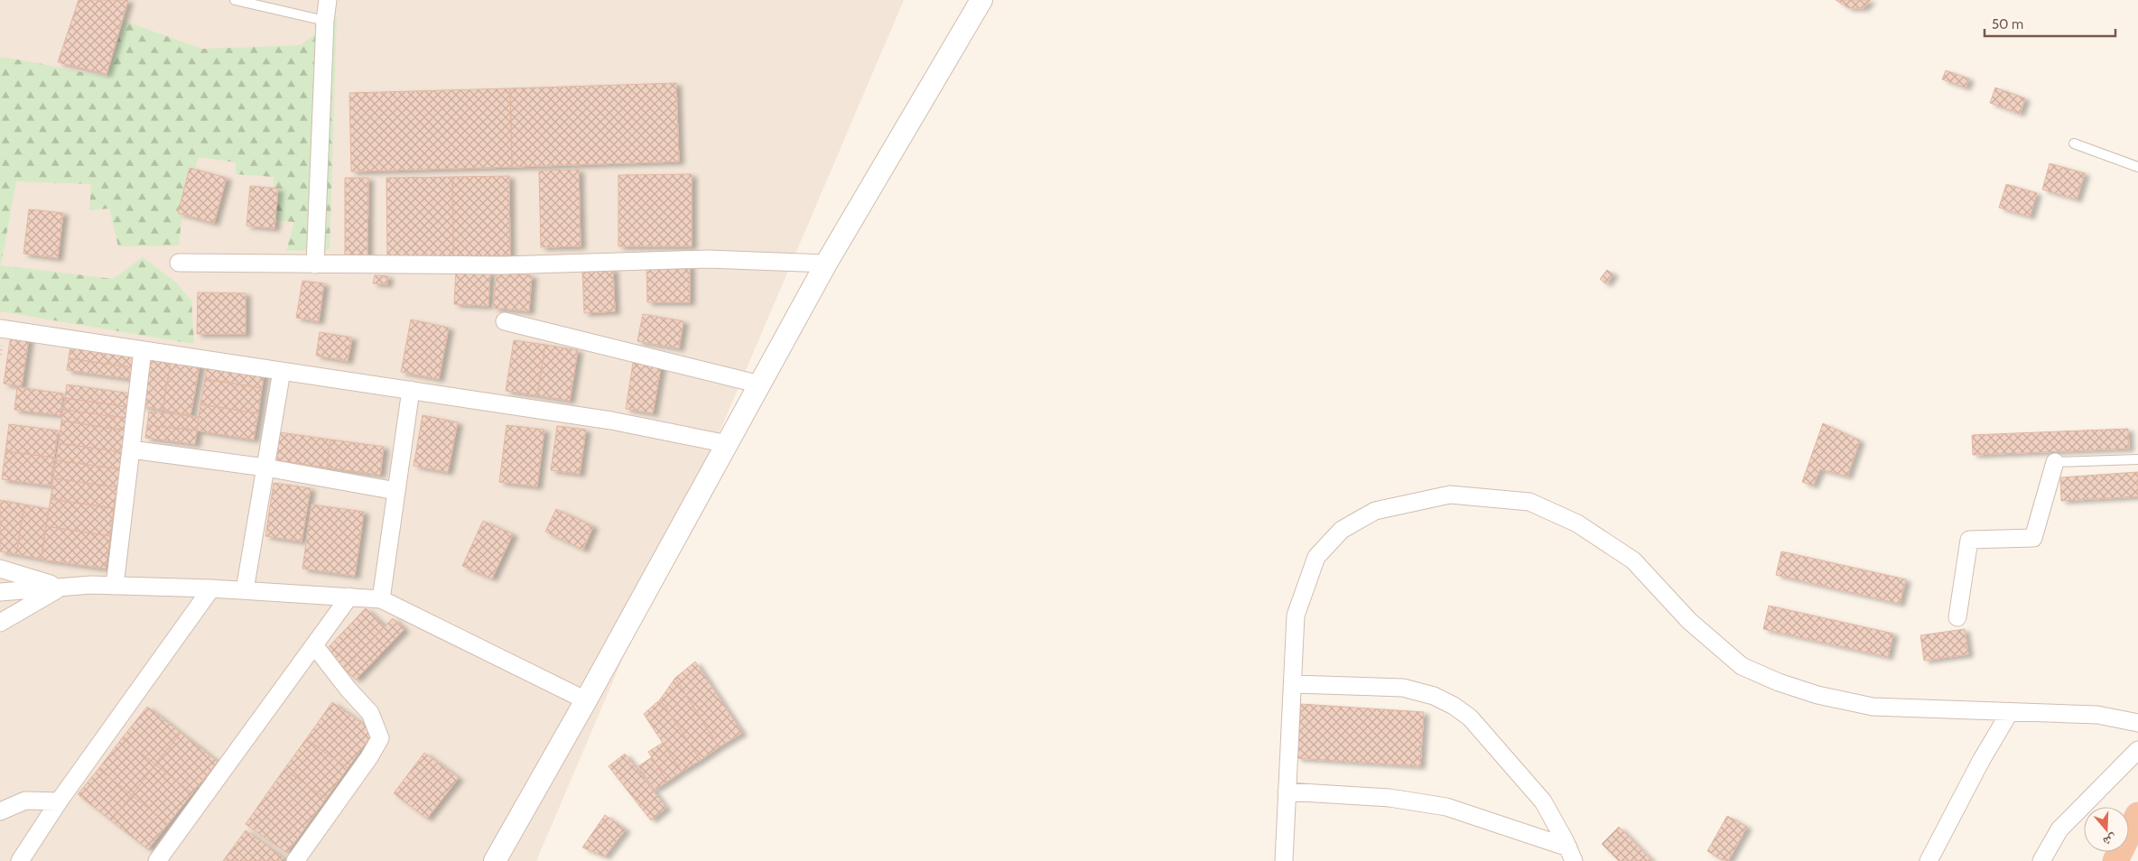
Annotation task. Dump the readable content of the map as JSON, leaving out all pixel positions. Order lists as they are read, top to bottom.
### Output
{
  "scale_bar": "50 m",
  "north": "bottom"
}
